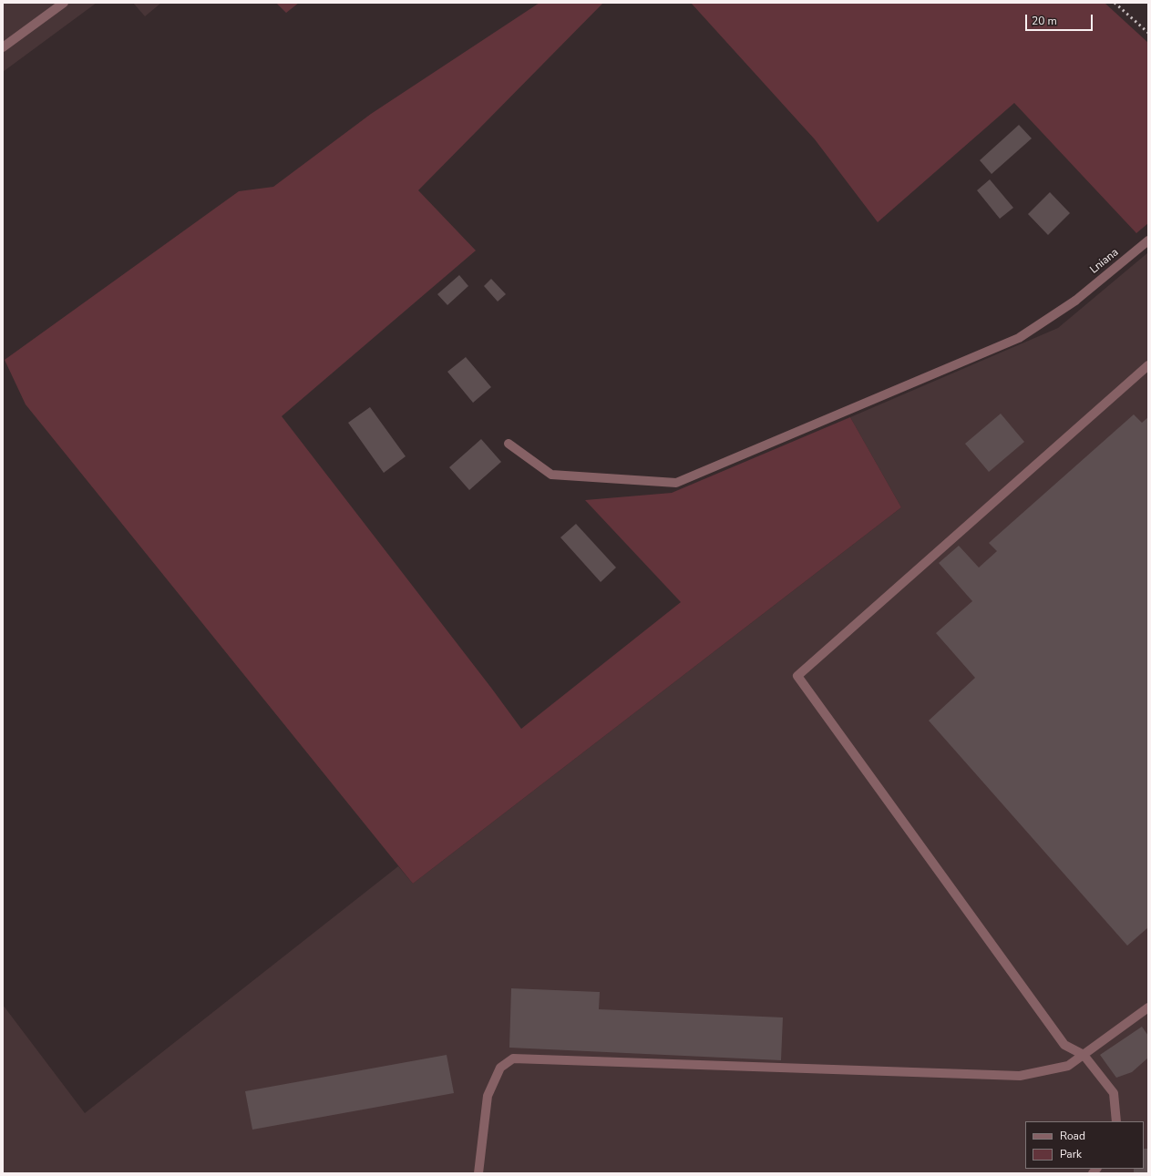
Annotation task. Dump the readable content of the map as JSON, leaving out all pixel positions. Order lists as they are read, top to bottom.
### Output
{
  "streets": {
    "street": ["Lniana"]
  },
  "legend": ["Road", "Park"],
  "scale_bar": "20 m"
}
